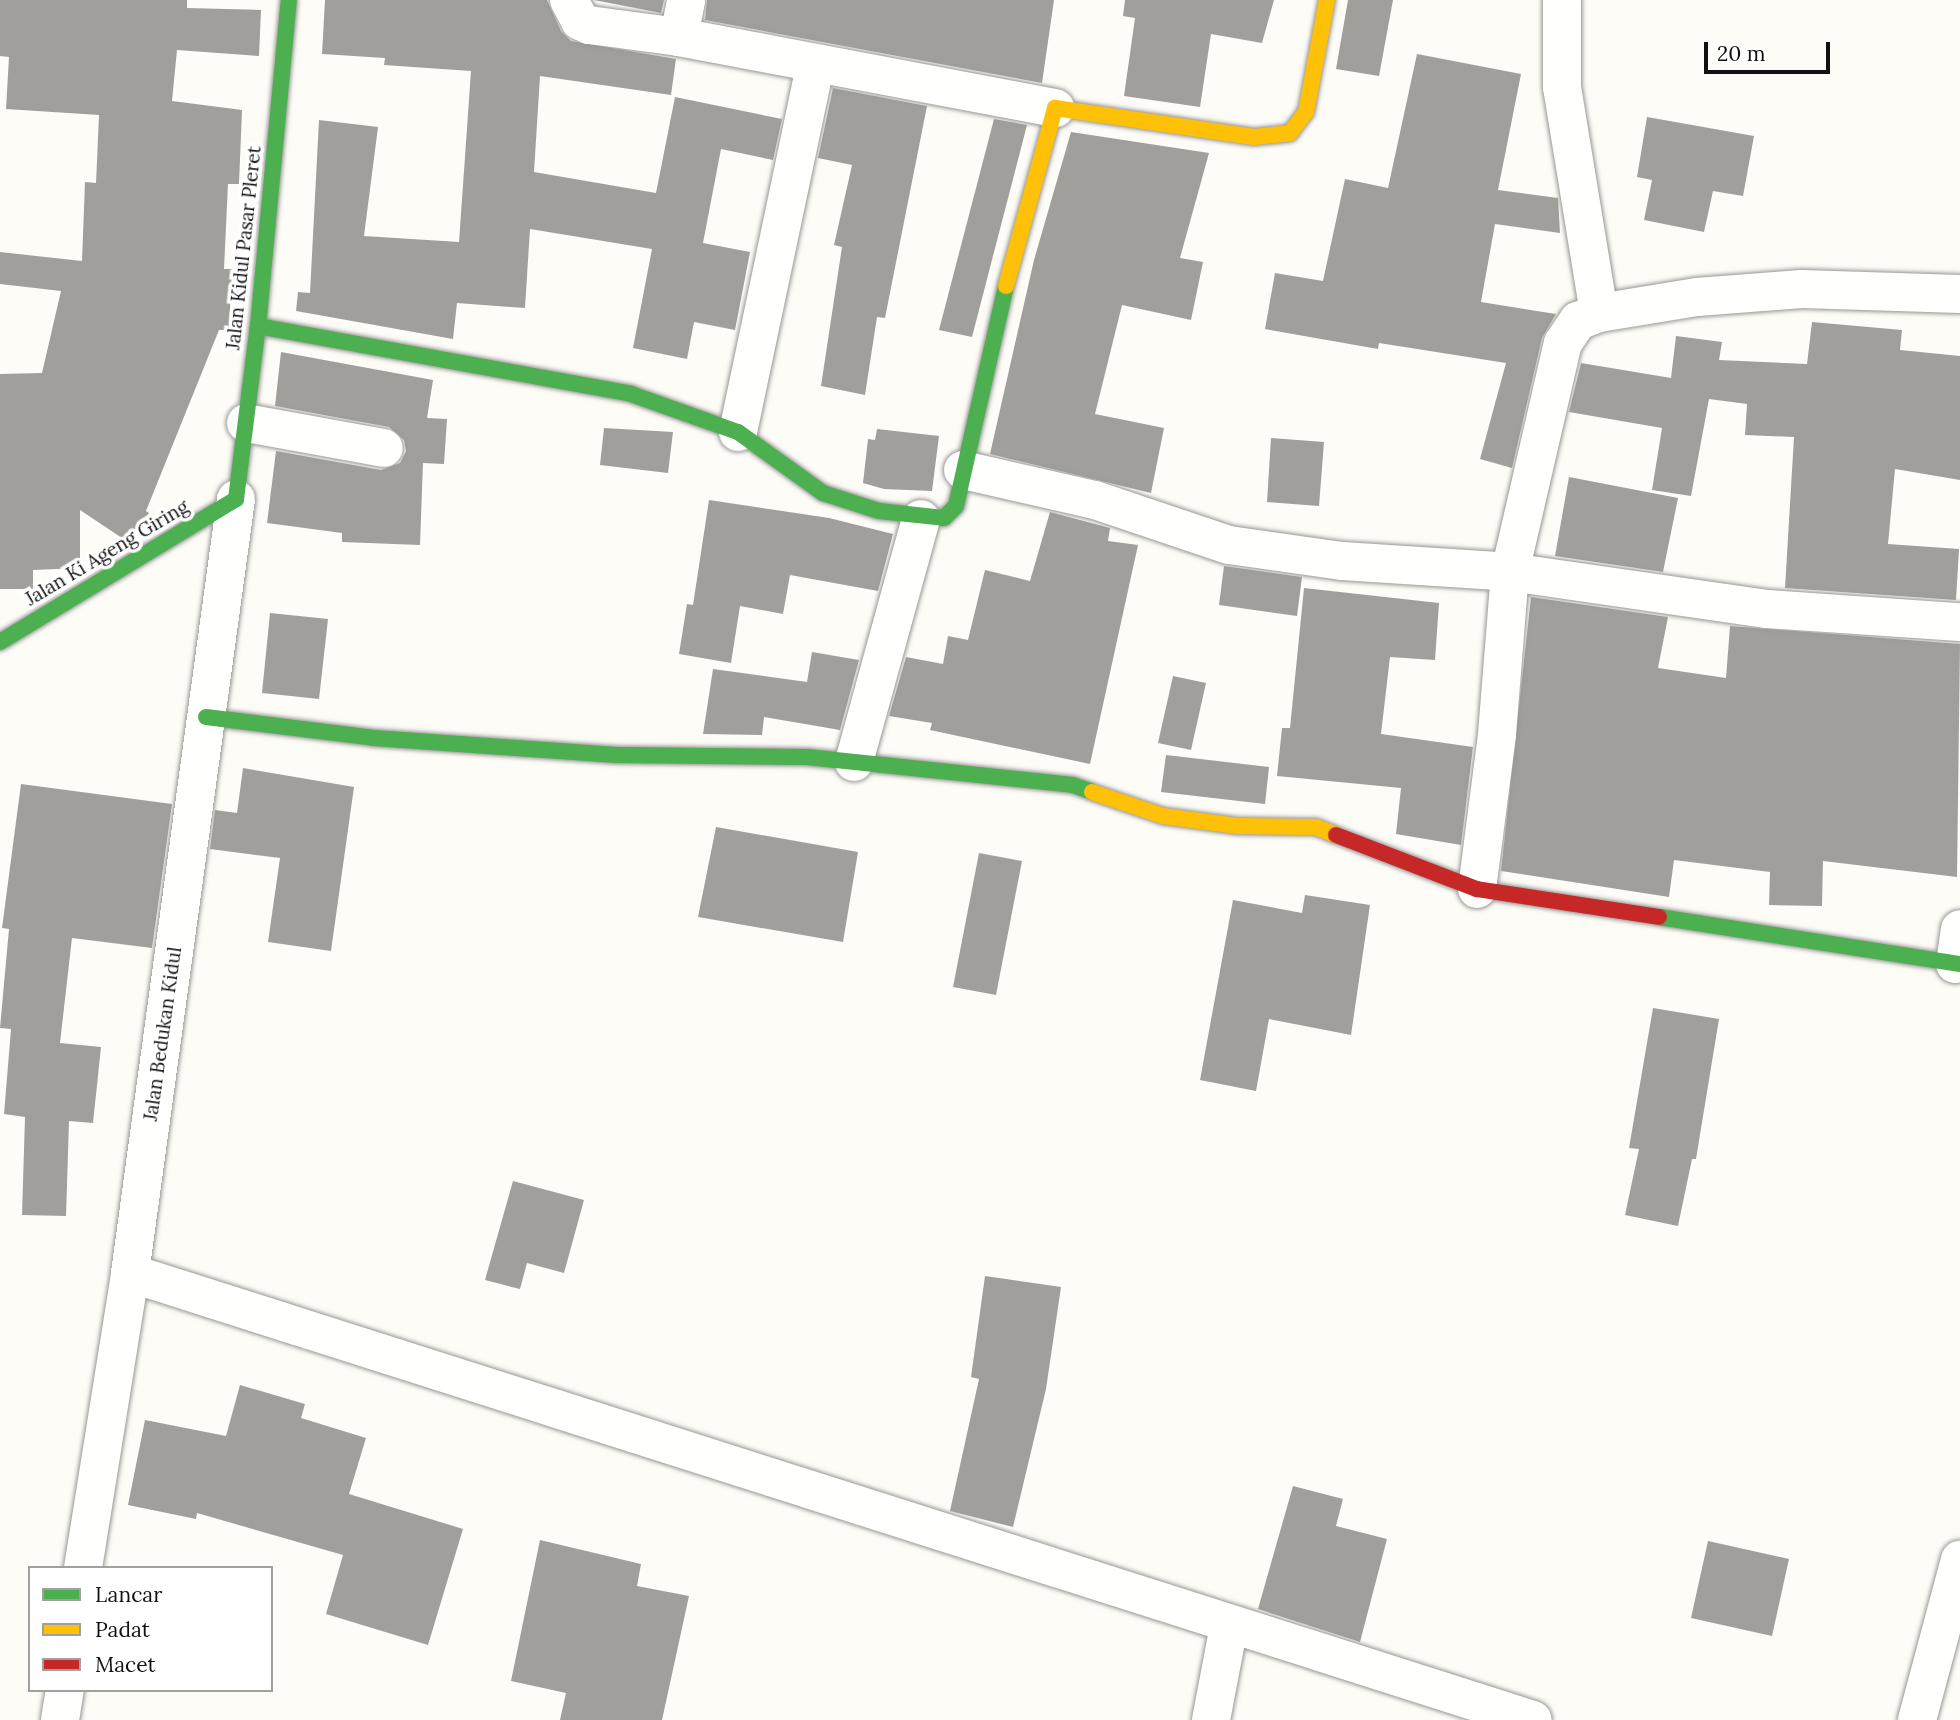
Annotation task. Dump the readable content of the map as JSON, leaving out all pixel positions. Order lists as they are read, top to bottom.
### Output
{
  "streets": {
    "street": ["Jalan Kidul Pasar Pleret", "Jalan Ki Ageng Giring", "Jalan Bedukan Kidul"]
  },
  "crossings": [
    ["Jalan Kidul Pasar Pleret", "Jalan Ki Ageng Giring"],
    ["Jalan Kidul Pasar Pleret", "Jalan Bedukan Kidul"],
    ["Jalan Ki Ageng Giring", "Jalan Bedukan Kidul"]
  ],
  "legend": ["Lancar", "Padat", "Macet"],
  "scale_bar": "20 m"
}
